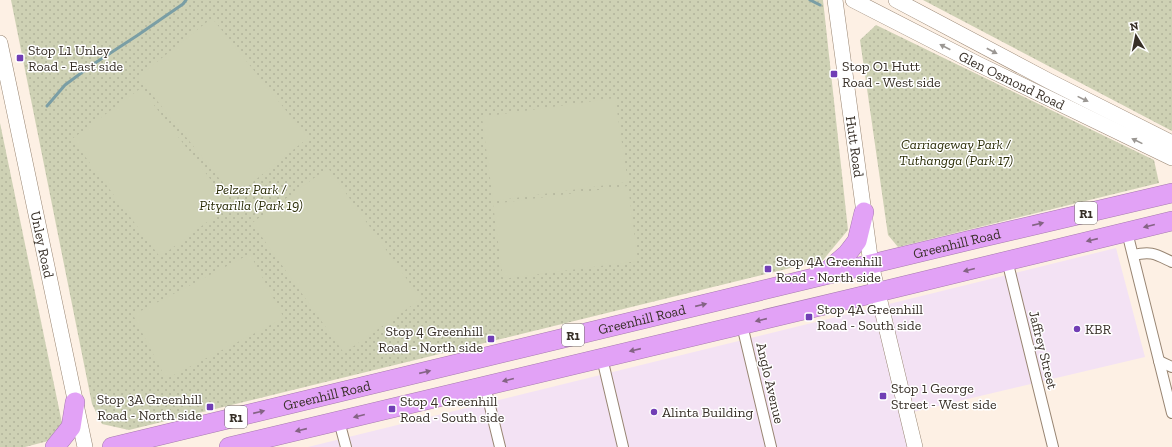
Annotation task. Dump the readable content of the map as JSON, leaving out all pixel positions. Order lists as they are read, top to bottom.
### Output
{
  "streets": {
    "highway": ["R1", "Greenhill Road"],
    "main road": ["Glen Osmond Road", "Hutt Road", "Unley Road"],
    "street": ["Jaffrey Street", "Anglo Avenue"]
  },
  "crossings": [
    ["Hutt Road", "Greenhill Road"],
    ["Greenhill Road", "Jaffrey Street"],
    ["Greenhill Road", "Anglo Avenue"]
  ],
  "parks": ["Carriageway Park / Tuthangga (Park 17)", "Pelzer Park / Pityarilla (Park 19)"],
  "places": {
    "transit": [
      "Stop L1 Unley Road - East side",
      "Stop O1 Hutt Road - West side",
      "Stop 4A Greenhill Road - North side",
      "Stop 4A Greenhill Road - South side",
      "Stop 4 Greenhill Road - North side",
      "Stop 1 George Street - West side",
      "Stop 3A Greenhill Road - North side",
      "Stop 4 Greenhill Road - South side"
    ],
    "other": ["KBR", "Alinta Building"]
  },
  "north": "top"
}
